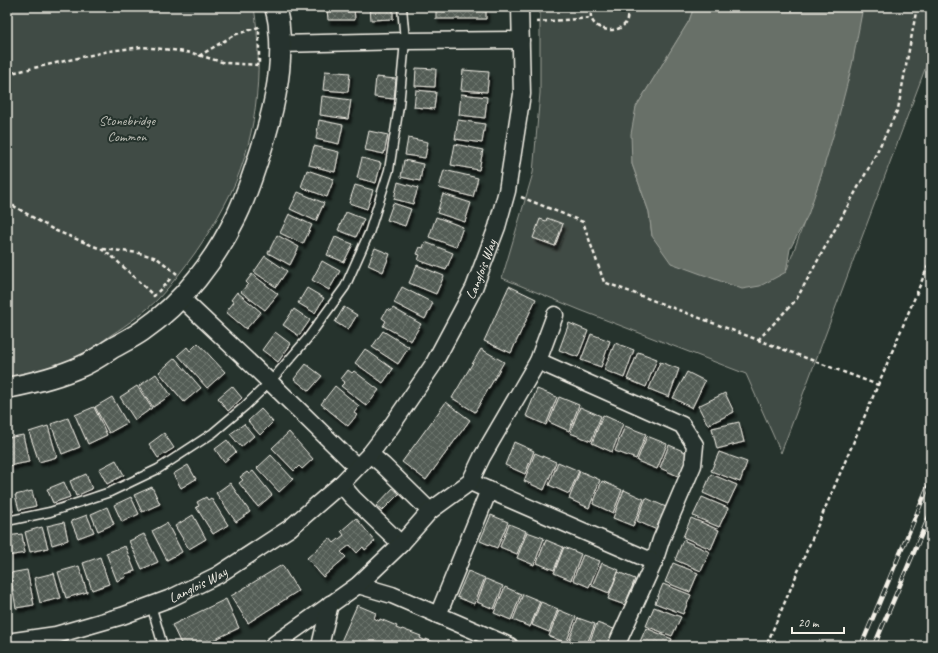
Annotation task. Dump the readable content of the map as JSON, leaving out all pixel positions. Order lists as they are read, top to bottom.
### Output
{
  "streets": {
    "street": ["Langlois Way"]
  },
  "parks": ["Stonebridge Common"],
  "scale_bar": "20 m"
}
